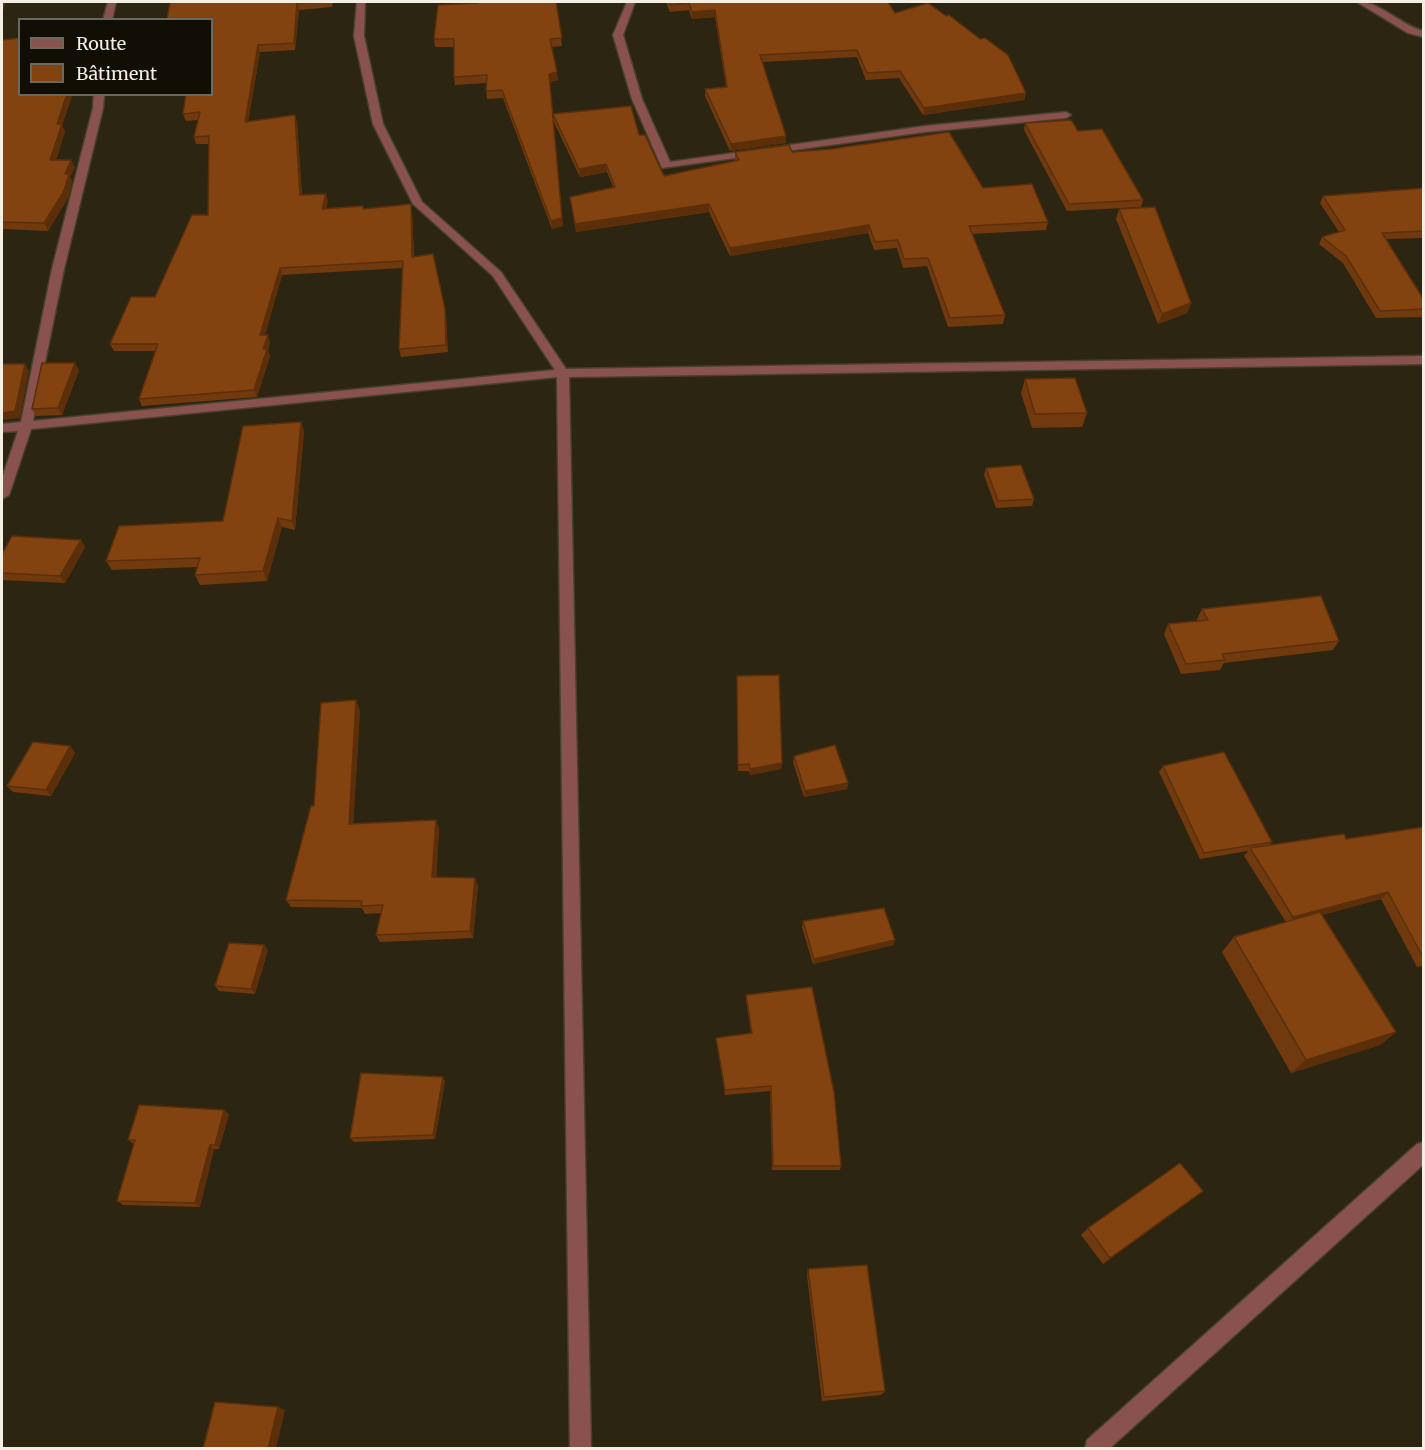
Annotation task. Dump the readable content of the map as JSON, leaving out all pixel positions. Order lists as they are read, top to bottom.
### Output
{
  "legend": ["Route", "Bâtiment"]
}
